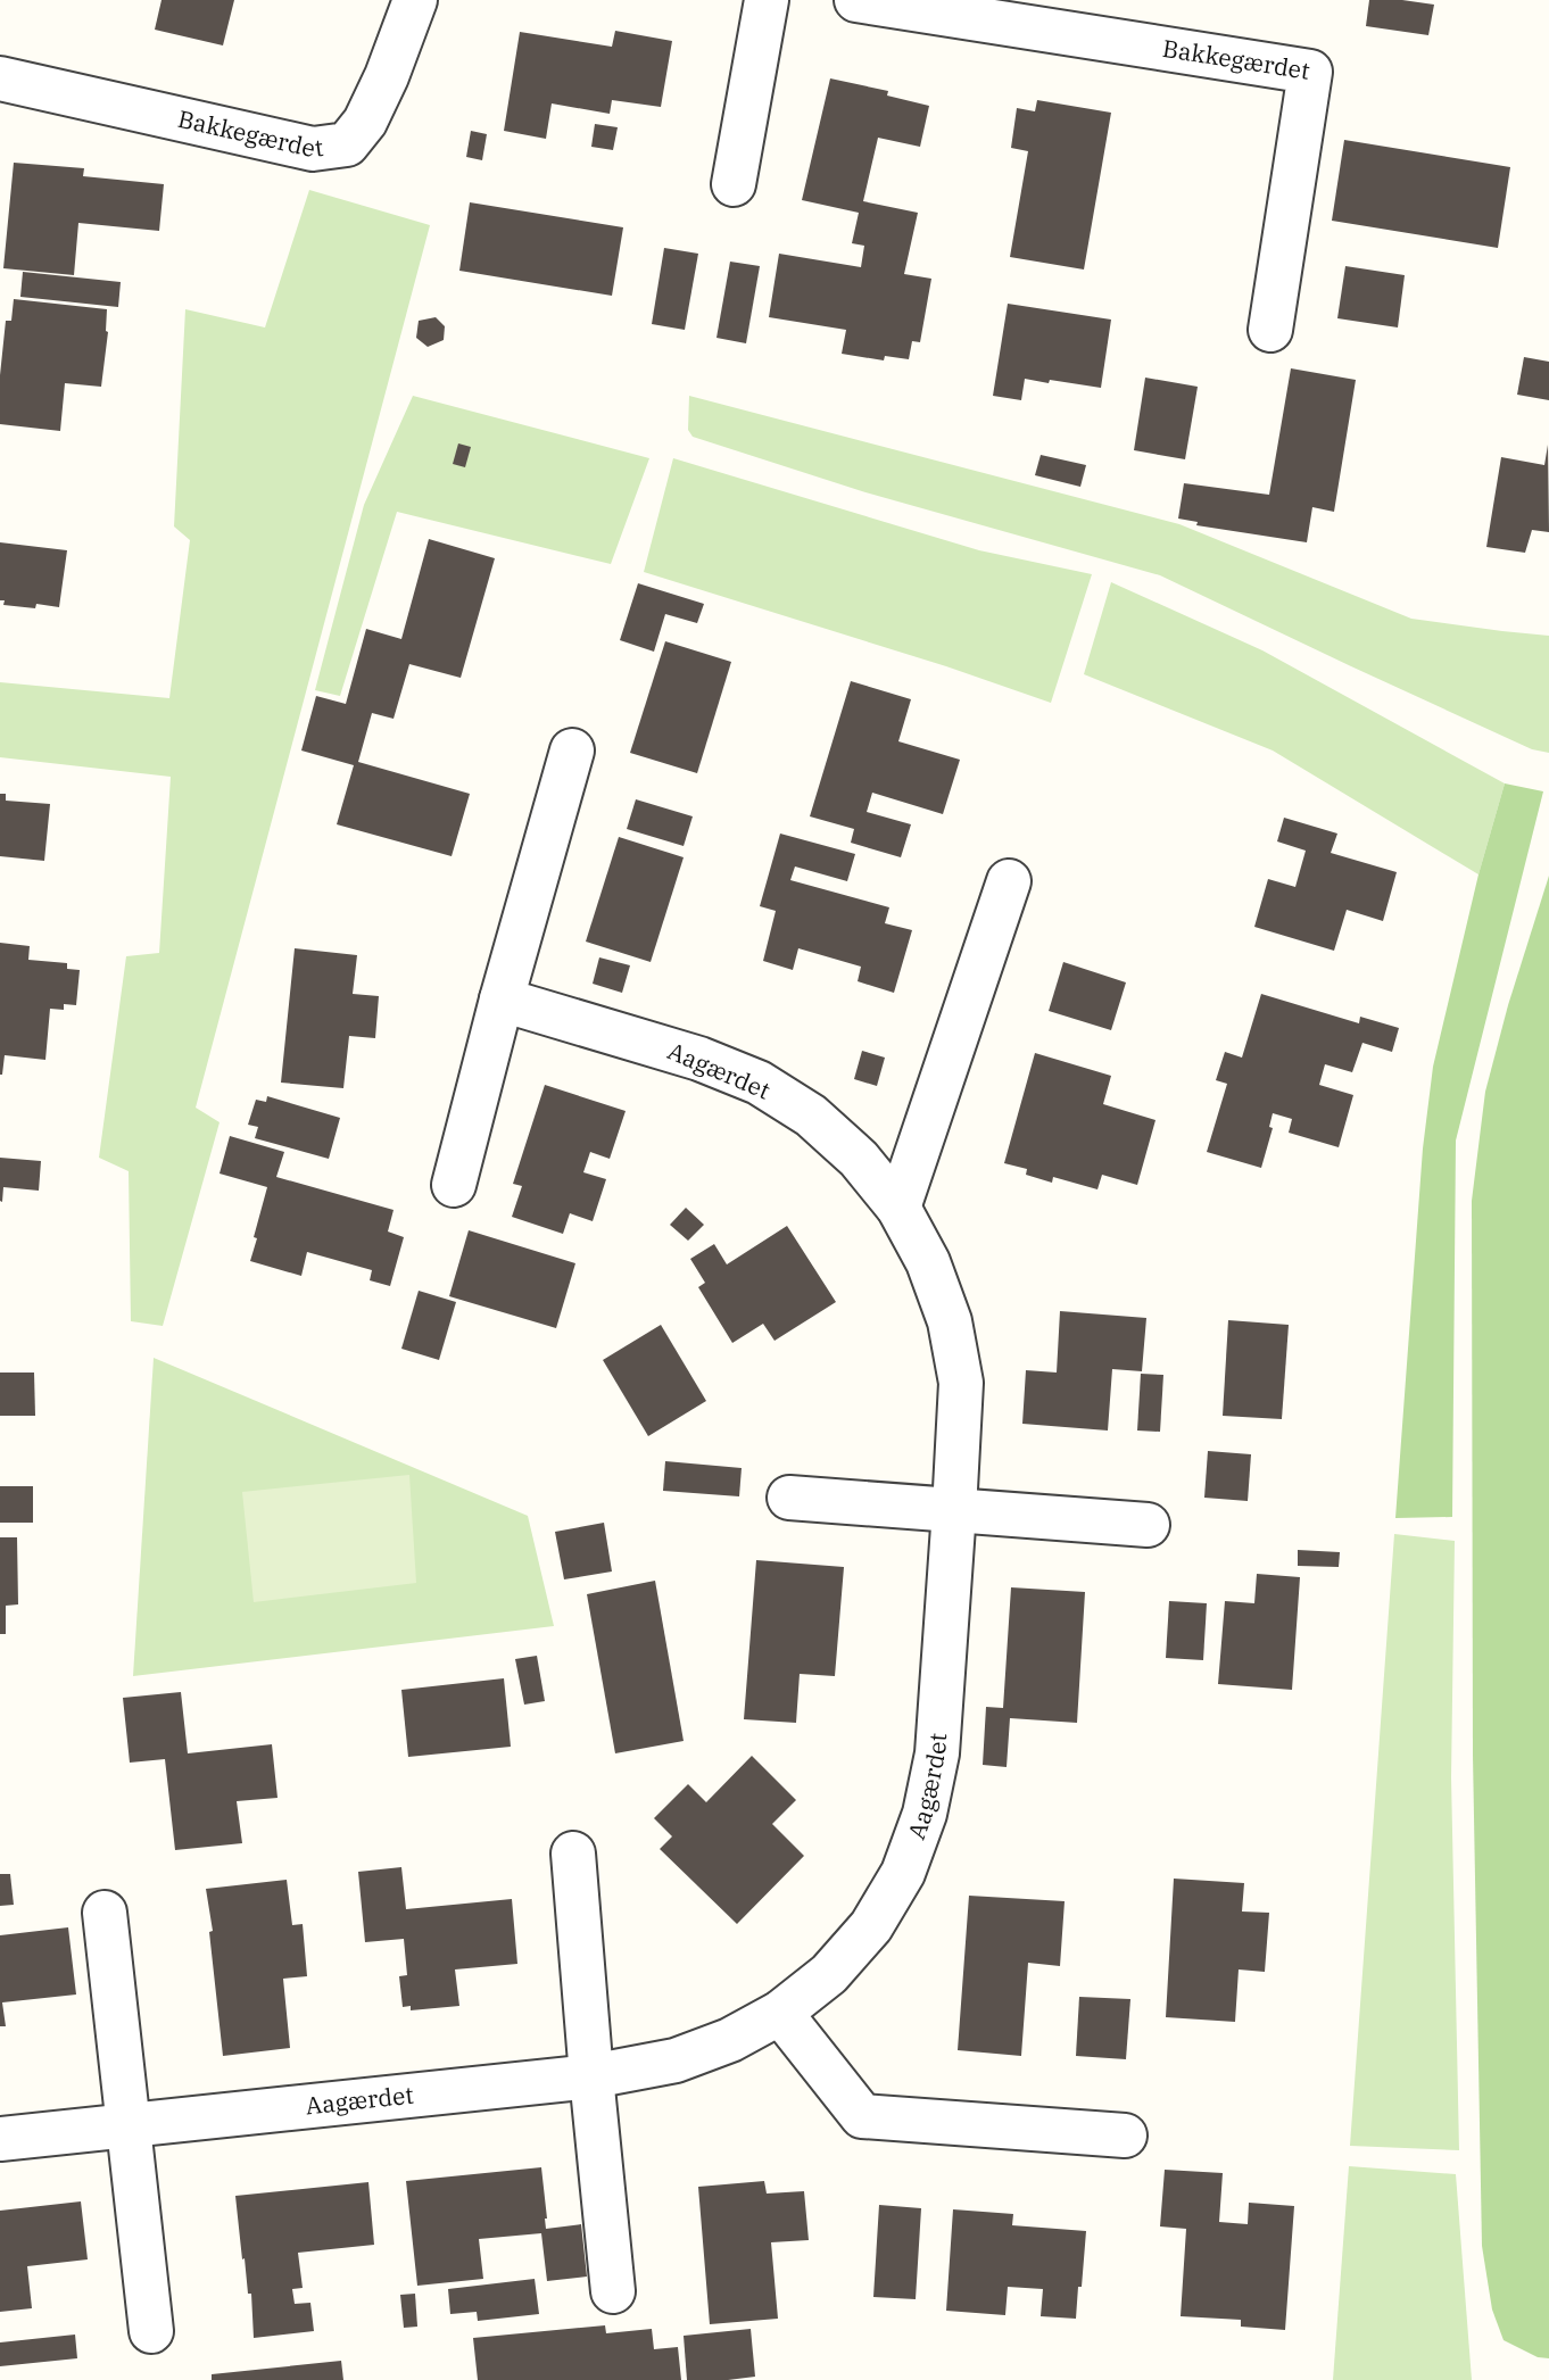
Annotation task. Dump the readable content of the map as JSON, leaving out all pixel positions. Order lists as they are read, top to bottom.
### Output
{
  "streets": {
    "street": ["Bakkegærdet", "Aagærdet"]
  }
}
